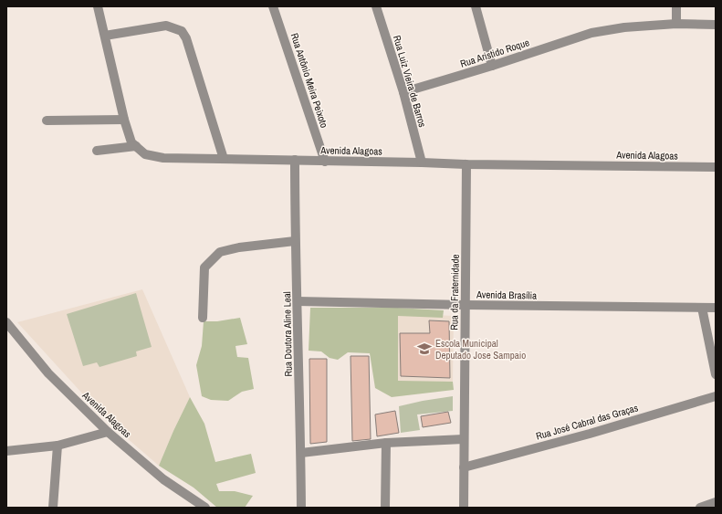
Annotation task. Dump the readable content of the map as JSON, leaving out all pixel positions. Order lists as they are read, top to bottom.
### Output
{
  "streets": {
    "street": [
      "Rua Aristido Roque",
      "Rua Antônio Meira Peixoto",
      "Rua Luiz Vieira de Barros",
      "Avenida Alagoas",
      "Rua da Fraternidade",
      "Avenida Brasília",
      "Rua Doutora Aline Leal",
      "Rua José Cabral das Graças"
    ]
  },
  "crossings": [
    ["Rua Aristido Roque", "Rua Luiz Vieira de Barros"],
    ["Rua Antônio Meira Peixoto", "Avenida Alagoas"],
    ["Rua Luiz Vieira de Barros", "Avenida Alagoas"],
    ["Avenida Alagoas", "Rua da Fraternidade"],
    ["Avenida Alagoas", "Rua Doutora Aline Leal"],
    ["Rua da Fraternidade", "Avenida Brasília"],
    ["Rua da Fraternidade", "Rua José Cabral das Graças"],
    ["Avenida Brasília", "Rua Doutora Aline Leal"]
  ],
  "places": {
    "school or university": ["Escola Municipal Deputado Jose Sampaio"]
  }
}
